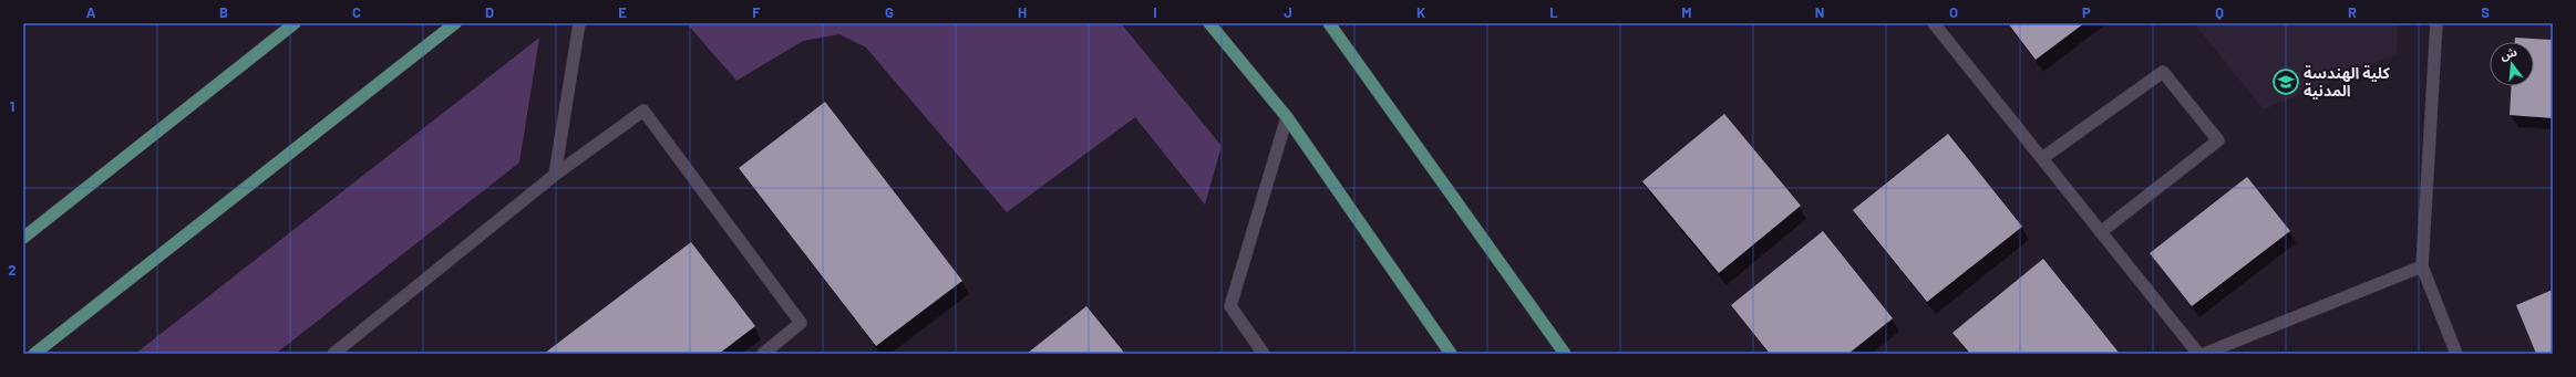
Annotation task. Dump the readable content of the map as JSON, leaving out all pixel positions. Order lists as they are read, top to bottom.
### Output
{
  "places": {
    "school or university": ["كلية الهندسة المدنية"]
  },
  "north": "top",
  "grid": {
    "columns": [
      "A",
      "B",
      "C",
      "D",
      "E",
      "F",
      "G",
      "H",
      "I",
      "J",
      "K",
      "L",
      "M",
      "N",
      "O",
      "P",
      "Q",
      "R",
      "S"
    ],
    "rows": ["1", "2"]
  }
}
